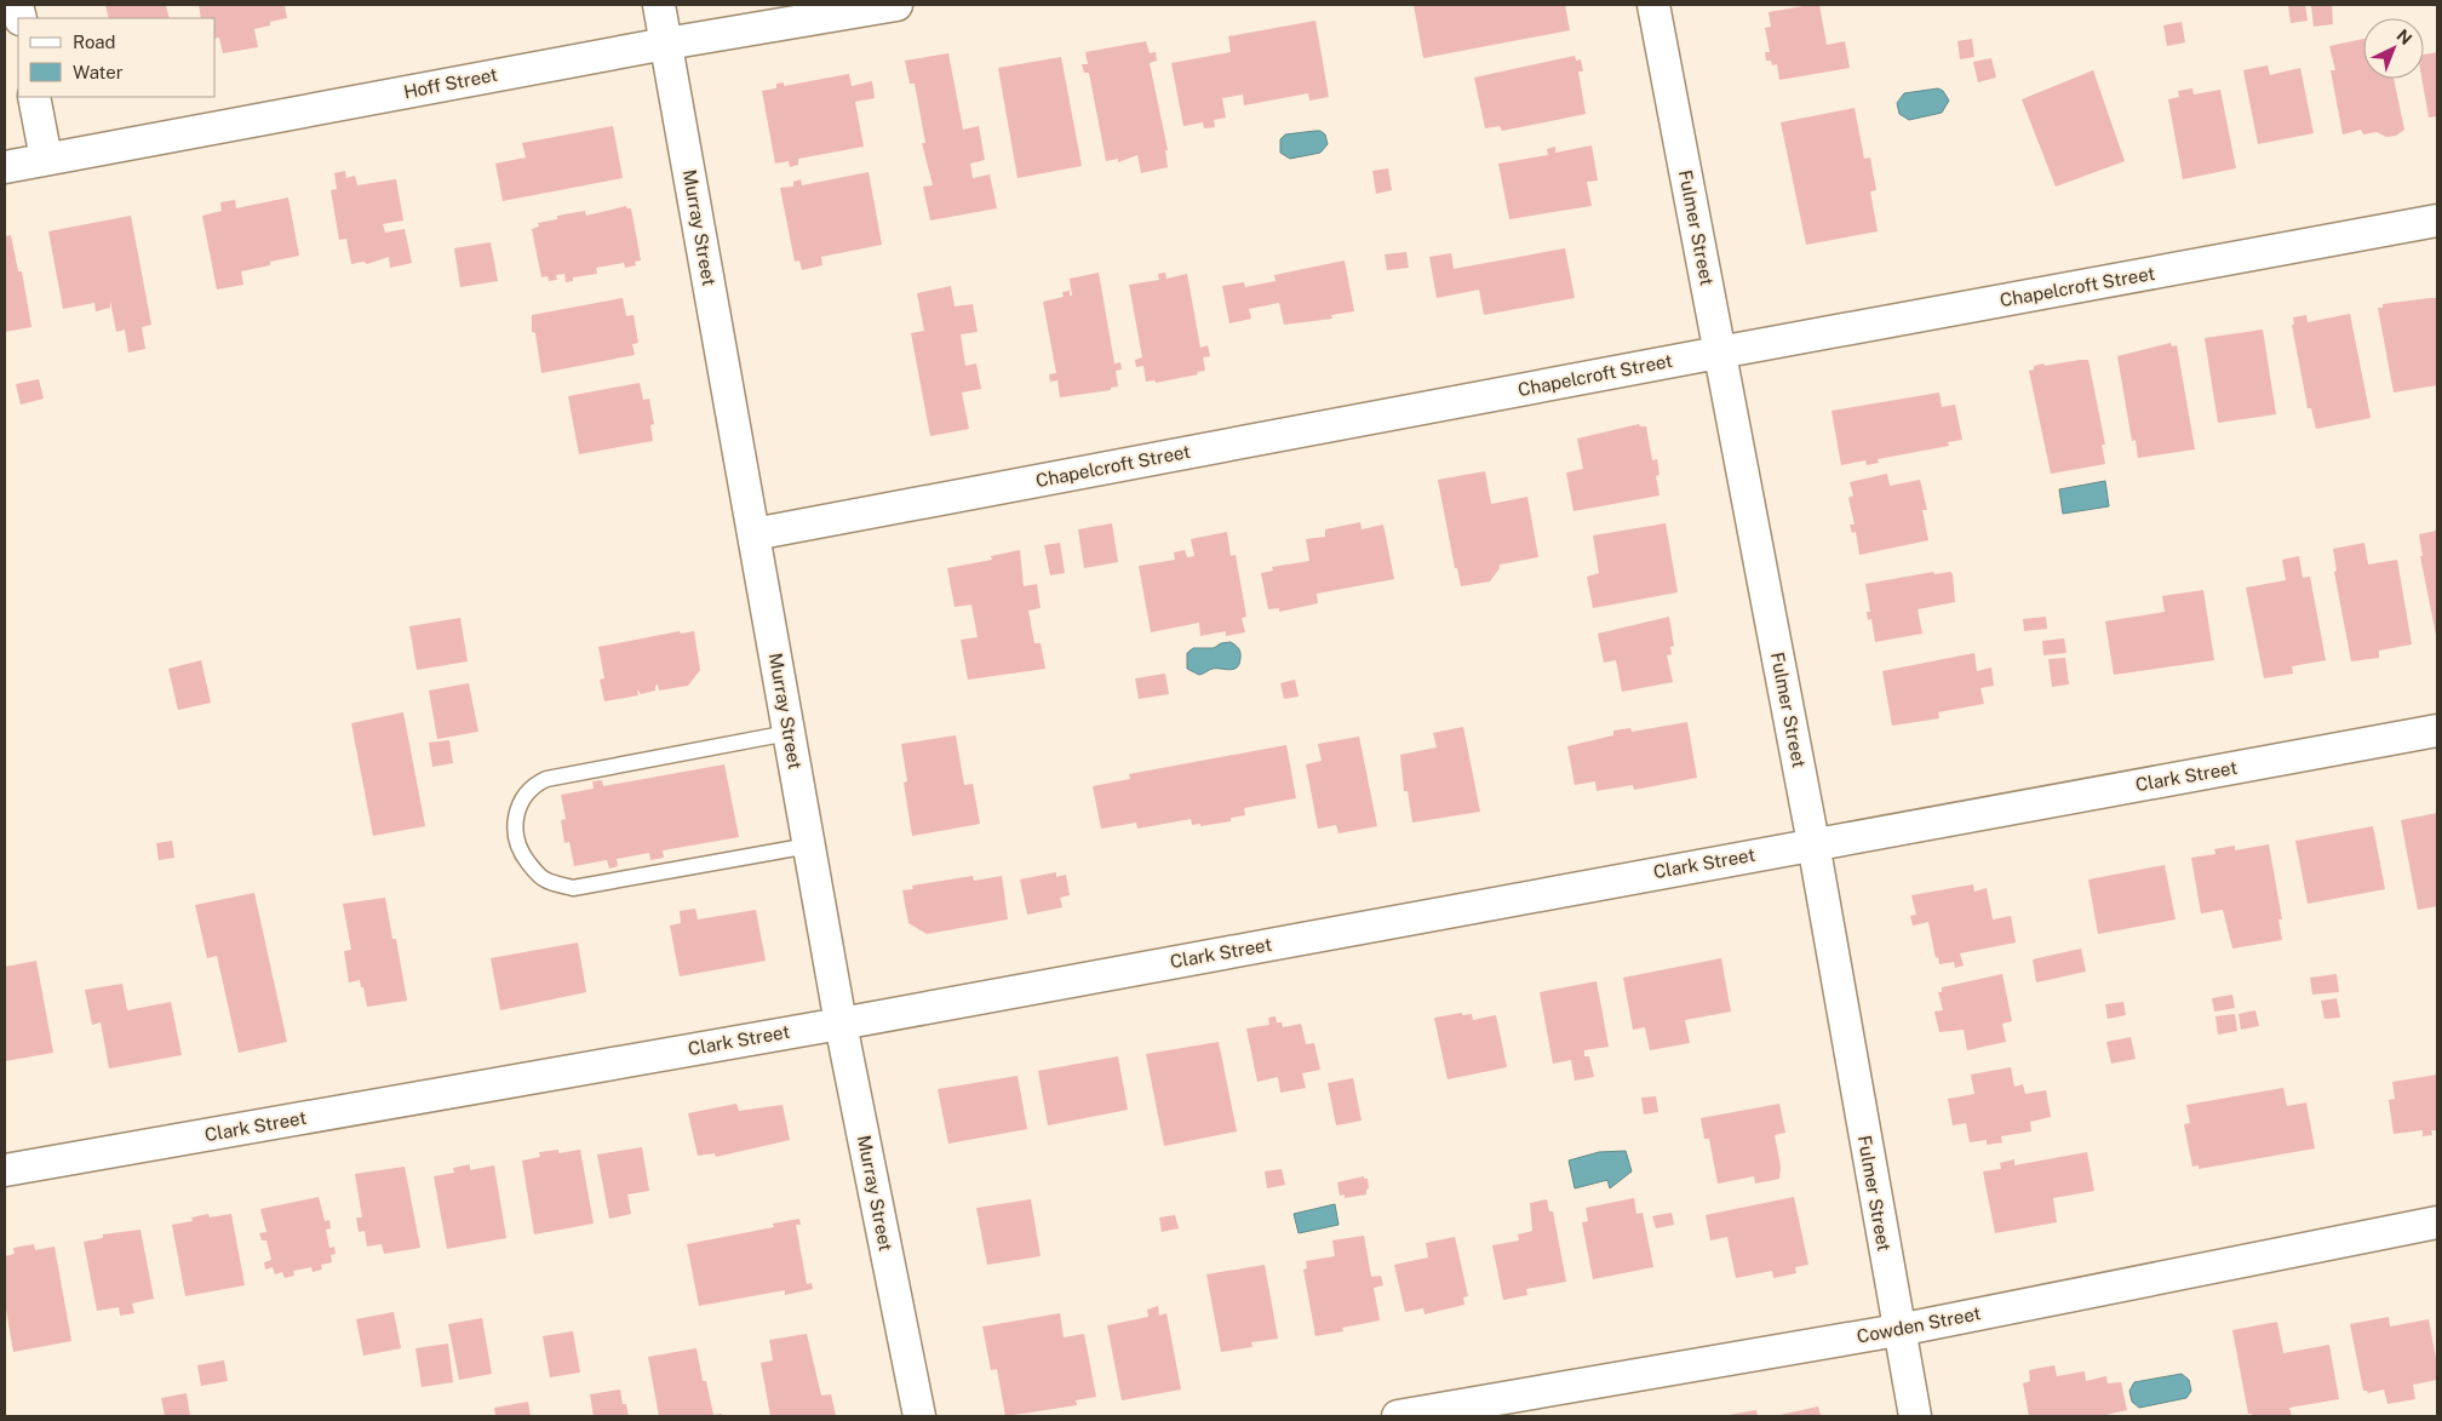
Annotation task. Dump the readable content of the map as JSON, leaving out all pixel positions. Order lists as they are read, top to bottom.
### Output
{
  "streets": {
    "street": [
      "Hoff Street",
      "Murray Street",
      "Fulmer Street",
      "Chapelcroft Street",
      "Clark Street",
      "Cowden Street"
    ]
  },
  "crossings": [
    ["Hoff Street", "Murray Street"],
    ["Murray Street", "Chapelcroft Street"],
    ["Murray Street", "Clark Street"],
    ["Fulmer Street", "Chapelcroft Street"],
    ["Fulmer Street", "Clark Street"],
    ["Fulmer Street", "Cowden Street"]
  ],
  "legend": ["Road", "Water"],
  "north": "top right"
}
